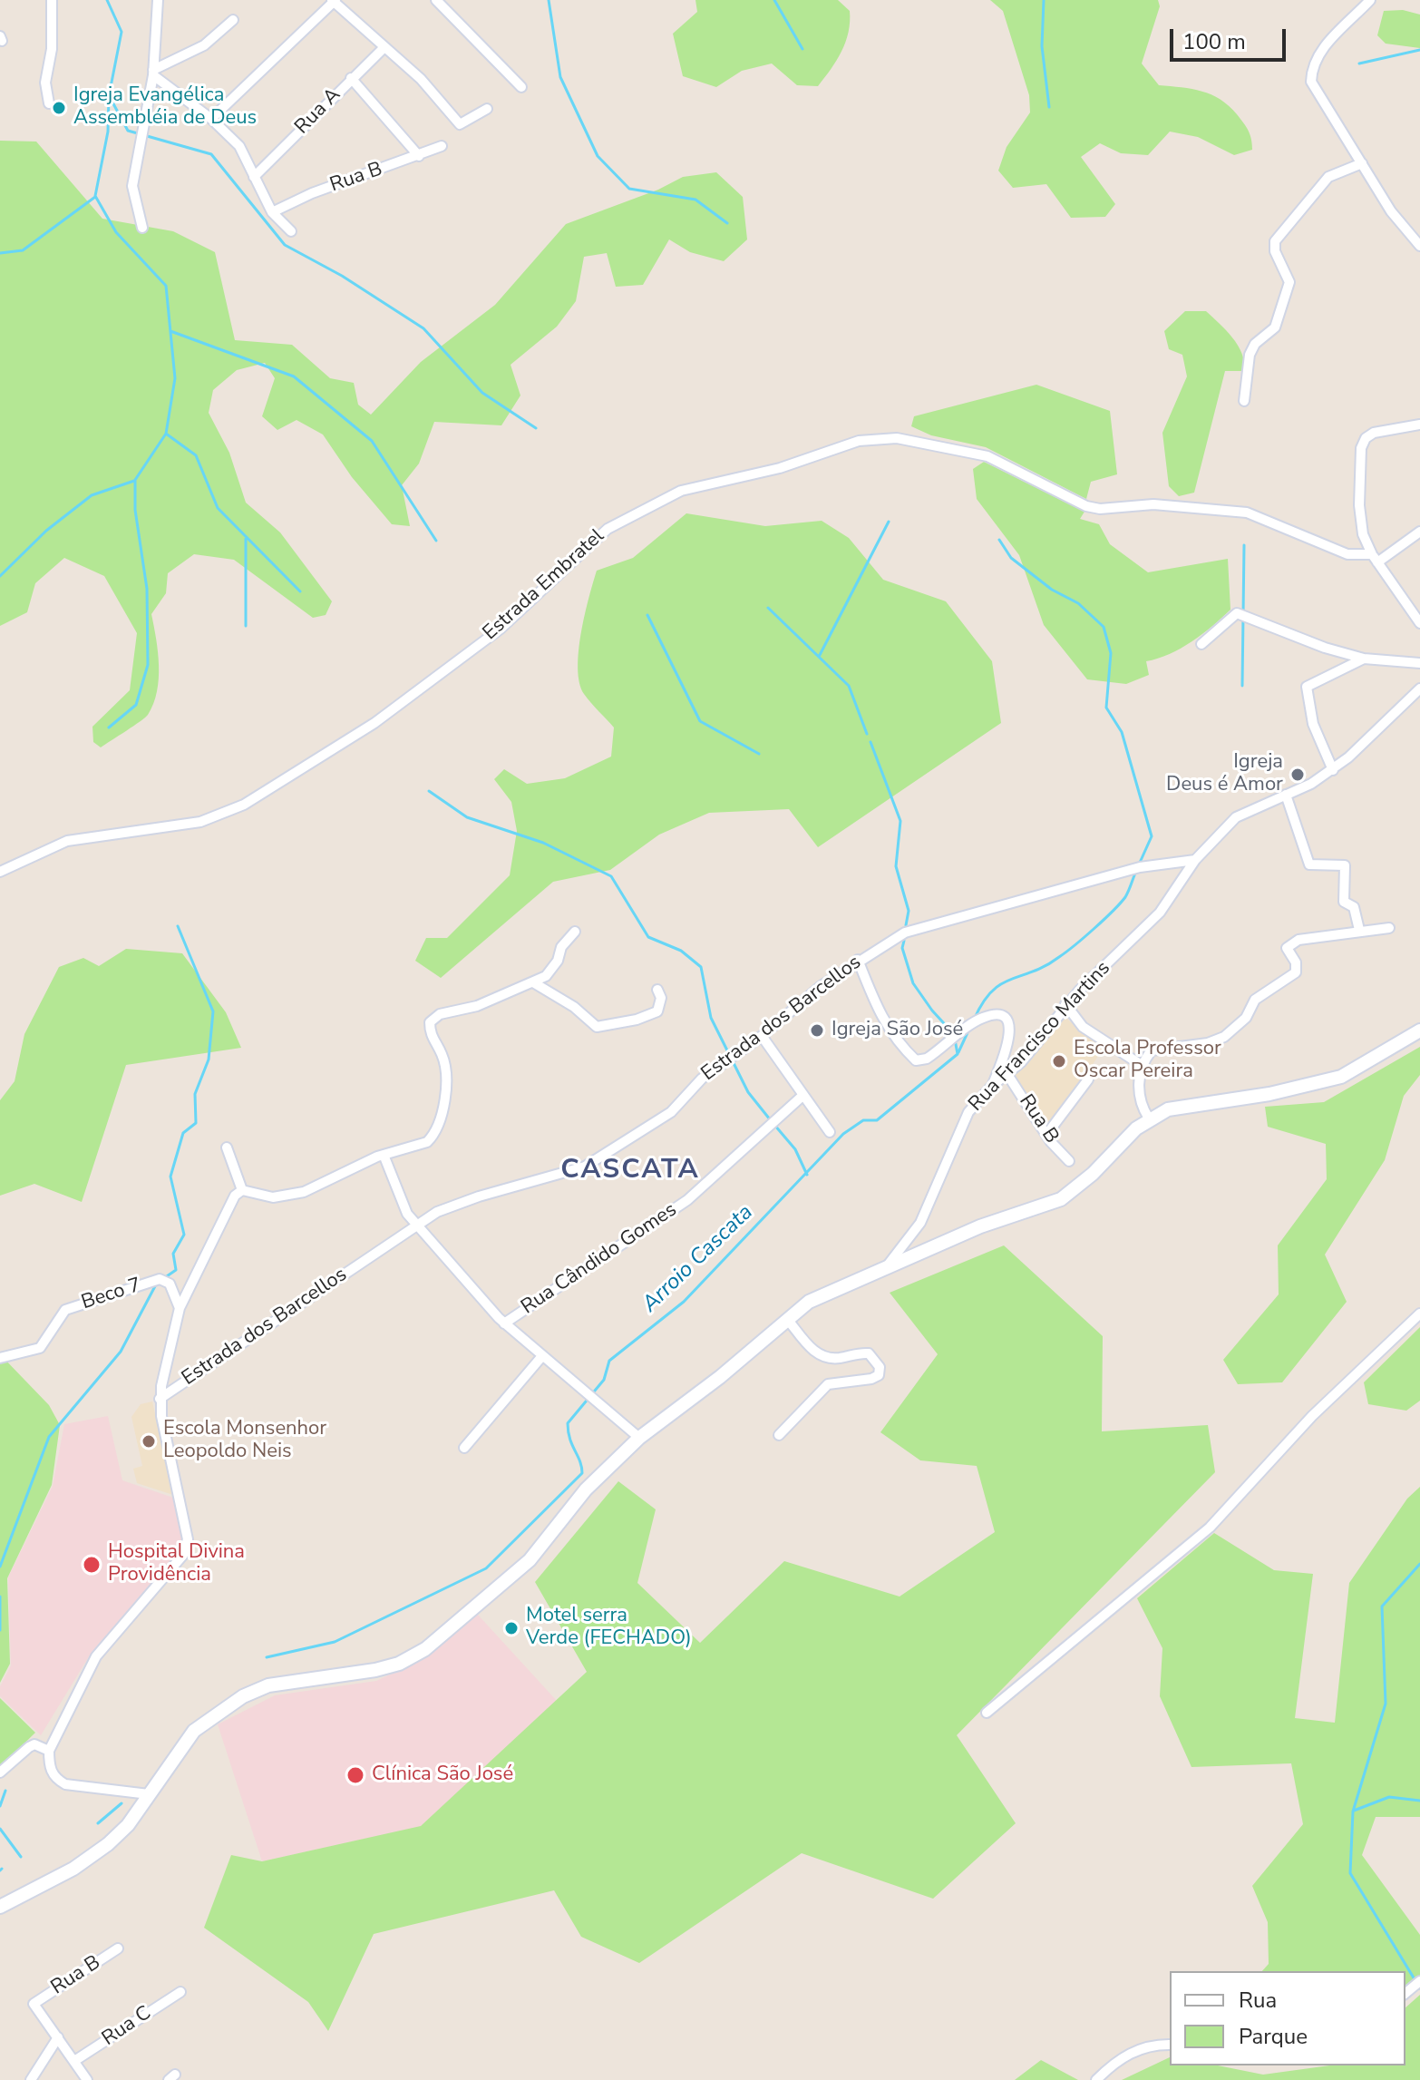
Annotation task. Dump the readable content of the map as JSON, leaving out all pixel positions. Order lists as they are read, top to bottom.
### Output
{
  "streets": {
    "street": [
      "Rua A",
      "Rua B",
      "Estrada Embratel",
      "Estrada dos Barcellos",
      "Rua Francisco Martins",
      "Rua Cândido Gomes",
      "Beco 7",
      "Rua C"
    ]
  },
  "crossings": [
    ["Rua B", "Rua Francisco Martins"],
    ["Estrada dos Barcellos", "Rua Francisco Martins"]
  ],
  "districts": ["CASCATA"],
  "water": ["Arroio Cascata"],
  "places": [
    "Igreja Evangélica Assembléia de Deus",
    "Igreja Deus é Amor",
    "Igreja São José",
    "Escola Professor Oscar Pereira",
    "Escola Monsenhor Leopoldo Neis",
    "Hospital Divina Providência",
    "Motel serra Verde (FECHADO)",
    "Clínica São José"
  ],
  "legend": ["Rua", "Parque"],
  "scale_bar": "100 m"
}
